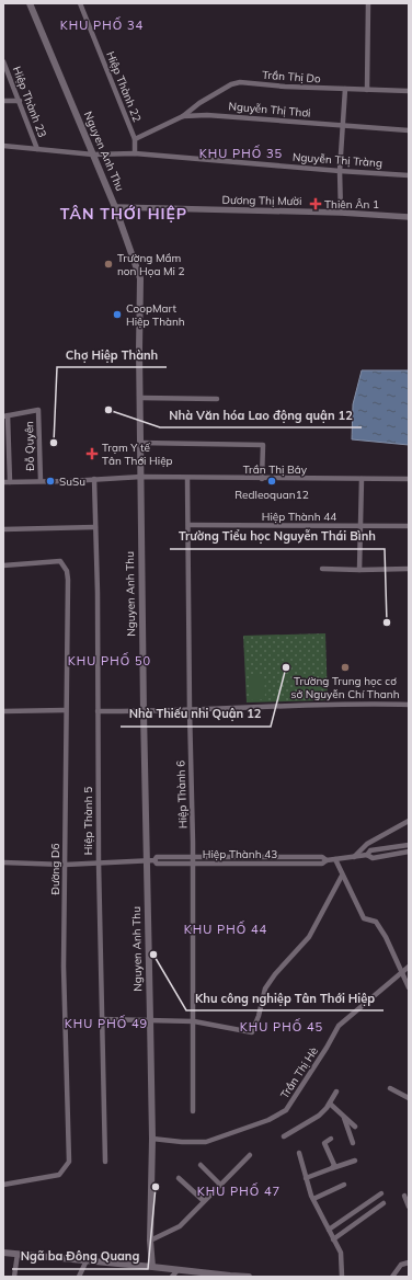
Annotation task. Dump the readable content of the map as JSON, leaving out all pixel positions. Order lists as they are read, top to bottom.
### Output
{
  "streets": {
    "main road": ["Nguyen Anh Thu"],
    "street": [
      "Trần Thị Do",
      "Hiệp Thành 22",
      "Hiệp Thành 23",
      "Nguyễn Thị Thơi",
      "Nguyễn Thị Tràng",
      "Dương Thị Mười",
      "Đỗ Quyên",
      "Trần Thị Bảy",
      "Hiệp Thành 44",
      "Hiệp Thành 6",
      "Hiệp Thành 5",
      "Hiệp Thành 43",
      "Đường D6",
      "Trần Thị Hè"
    ]
  },
  "crossings": [
    ["Trần Thị Do", "Nguyễn Thị Thơi"],
    ["Hiệp Thành 22", "Nguyễn Thị Thơi"],
    ["Hiệp Thành 22", "Nguyễn Thị Tràng"],
    ["Hiệp Thành 23", "Nguyễn Thị Tràng"],
    ["Nguyen Anh Thu", "Nguyễn Thị Tràng"],
    ["Nguyen Anh Thu", "Dương Thị Mười"],
    ["Nguyen Anh Thu", "Trần Thị Bảy"],
    ["Nguyen Anh Thu", "Hiệp Thành 43"],
    ["Nguyen Anh Thu", "Trần Thị Hè"],
    ["Đỗ Quyên", "Trần Thị Bảy"],
    ["Trần Thị Bảy", "Hiệp Thành 6"],
    ["Trần Thị Bảy", "Hiệp Thành 5"],
    ["Hiệp Thành 44", "Hiệp Thành 6"],
    ["Hiệp Thành 6", "Hiệp Thành 43"],
    ["Hiệp Thành 5", "Hiệp Thành 43"],
    ["Hiệp Thành 43", "Đường D6"]
  ],
  "districts": [
    "KHU PHỐ 34",
    "KHU PHỐ 35",
    "TÂN THỚI HIỆP",
    "KHU PHỐ 50",
    "KHU PHỐ 44",
    "KHU PHỐ 49",
    "KHU PHỐ 45",
    "KHU PHỐ 47"
  ],
  "places": {
    "health": ["Thiên Ân 1", "Trạm Y tế Tân Thới Hiệp"],
    "other": [
      "Trường Mầm non Họa Mi 2",
      "CoopMart Hiệp Thành",
      "Nhà Văn hóa Lao động quận 12",
      "Chợ Hiệp Thành",
      "SuSu",
      "Redleoquan12",
      "Trường Tiểu học Nguyễn Thái Bình",
      "Nhà Thiếu nhi Quận 12",
      "Trường Trung học cơ sở Nguyễn Chí Thanh",
      "Khu công nghiệp Tân Thới Hiệp",
      "Ngã ba Đông Quang"
    ]
  }
}
